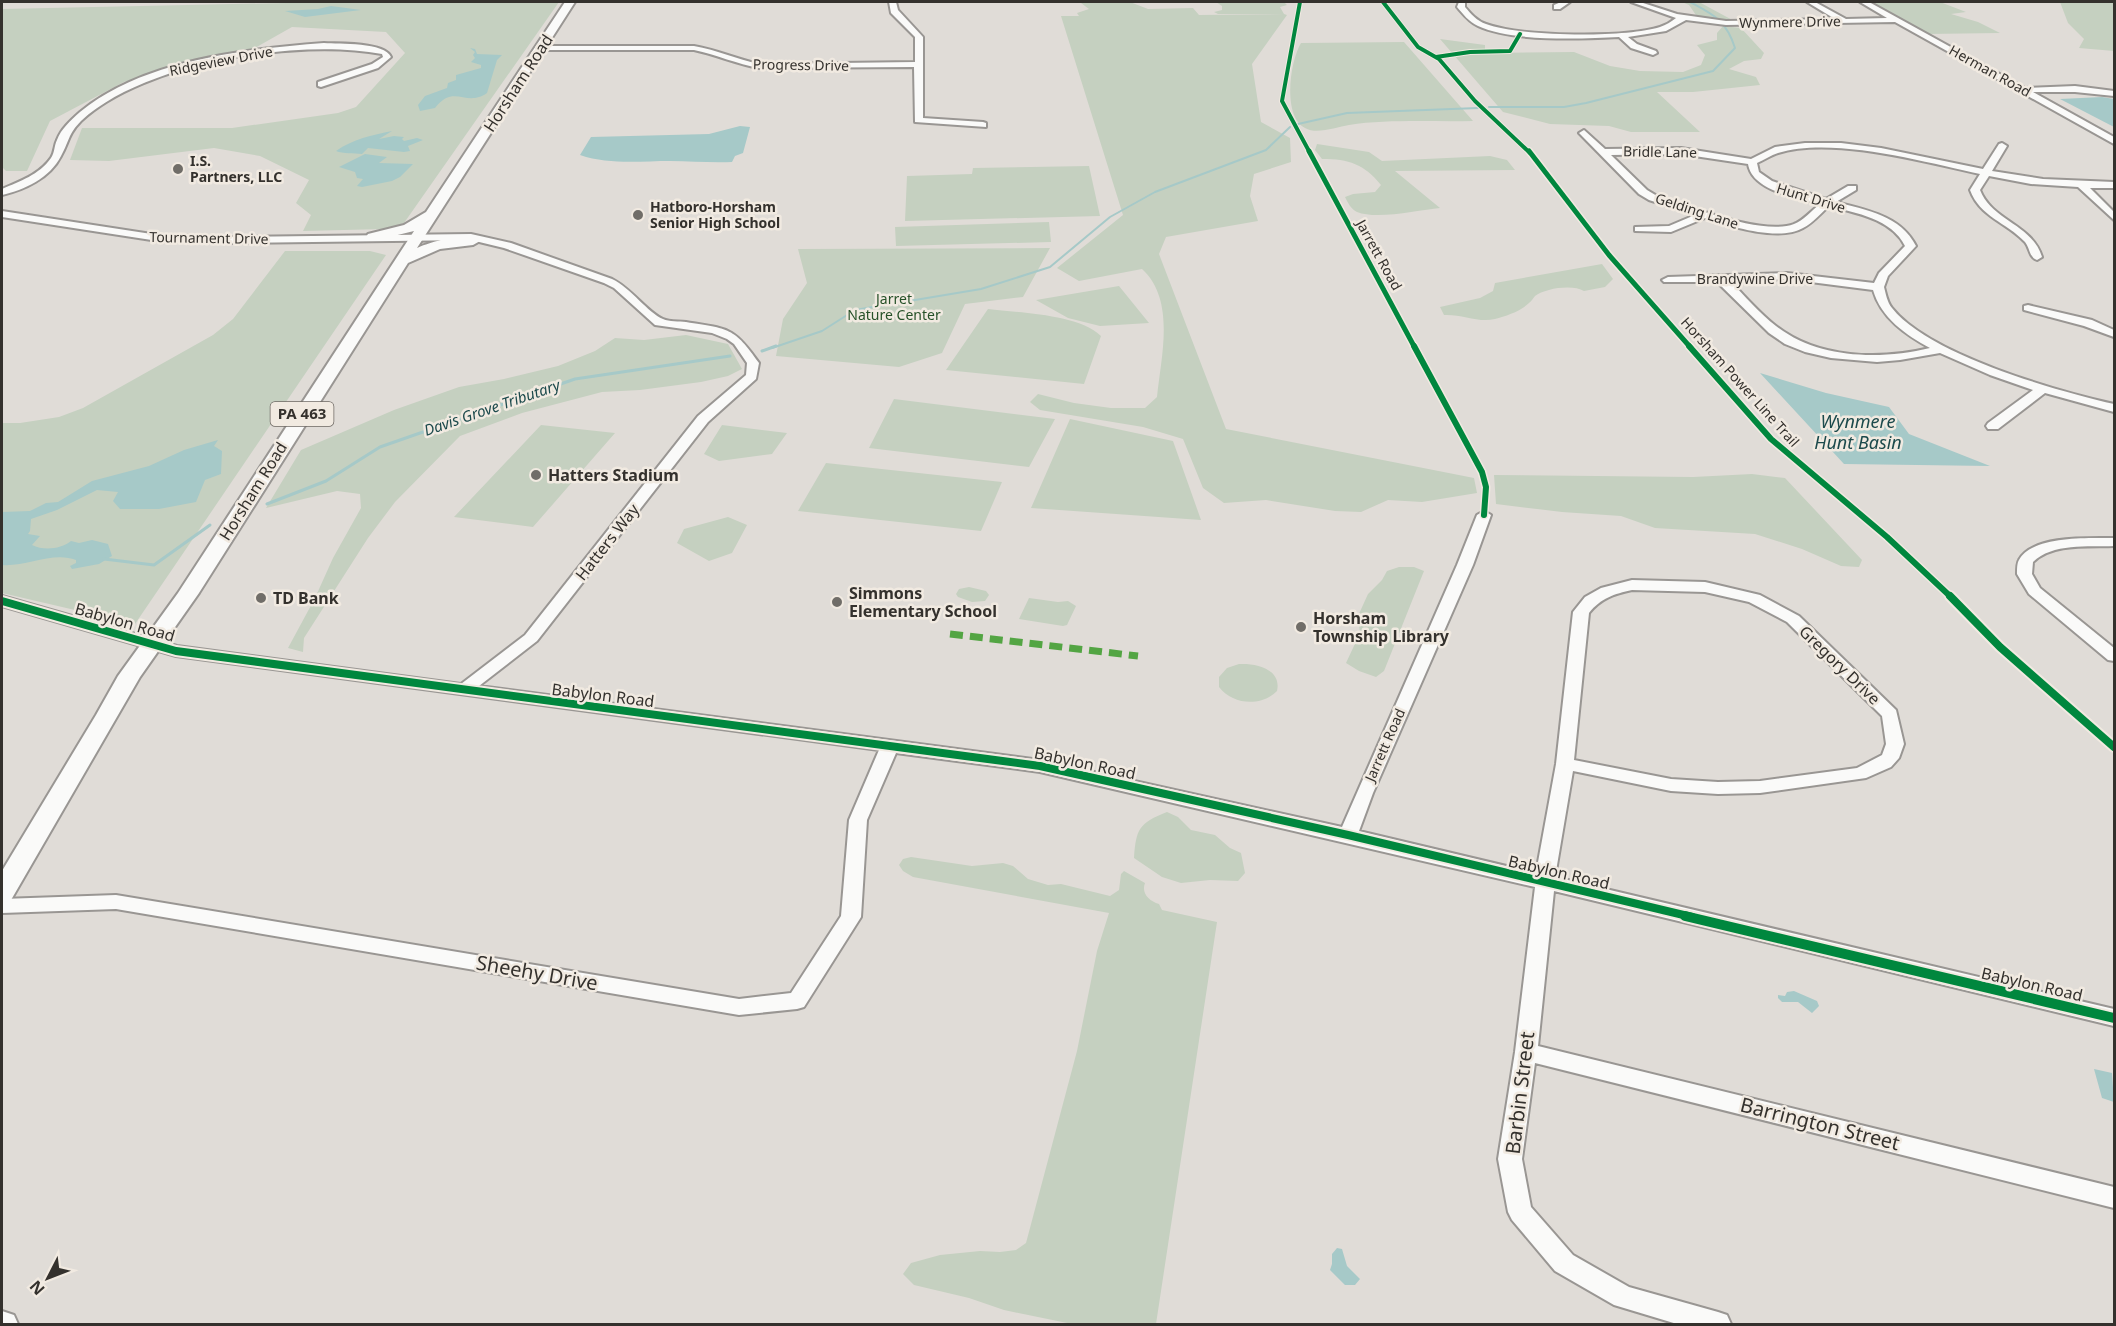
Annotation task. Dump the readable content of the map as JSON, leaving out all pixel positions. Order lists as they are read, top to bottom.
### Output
{
  "streets": {
    "main road": ["Horsham Road", "PA 463"],
    "street": [
      "Wynmere Drive",
      "Ridgeview Drive",
      "Progress Drive",
      "Herman Road",
      "Bridle Lane",
      "Hunt Drive",
      "Gelding Lane",
      "Tournament Drive",
      "Jarrett Road",
      "Brandywine Drive",
      "Hatters Way",
      "Babylon Road",
      "Gregory Drive",
      "Sheehy Drive",
      "Barbin Street",
      "Barrington Street"
    ],
    "cycle path": ["Horsham Power Line Trail"]
  },
  "crossings": [
    ["Wynmere Drive", "Herman Road"],
    ["Progress Drive", "Horsham Road"],
    ["Horsham Road", "Tournament Drive"],
    ["Horsham Road", "Hatters Way"],
    ["Horsham Road", "Babylon Road"],
    ["Bridle Lane", "Hunt Drive"],
    ["Bridle Lane", "Gelding Lane"],
    ["Hunt Drive", "Gelding Lane"],
    ["Hunt Drive", "Brandywine Drive"],
    ["Tournament Drive", "Hatters Way"],
    ["Jarrett Road", "Babylon Road"],
    ["Hatters Way", "Babylon Road"],
    ["Babylon Road", "Gregory Drive"],
    ["Babylon Road", "Sheehy Drive"],
    ["Babylon Road", "Barbin Street"],
    ["Gregory Drive", "Barbin Street"],
    ["Barbin Street", "Barrington Street"]
  ],
  "water": ["Davis Grove Tributary", "Wynmere Hunt Basin"],
  "parks": ["Jarret Nature Center"],
  "places": [
    "I.S. Partners, LLC",
    "Hatboro-Horsham Senior High School",
    "Hatters Stadium",
    "TD Bank",
    "Simmons Elementary School",
    "Horsham Township Library"
  ],
  "north": "bottom left"
}
